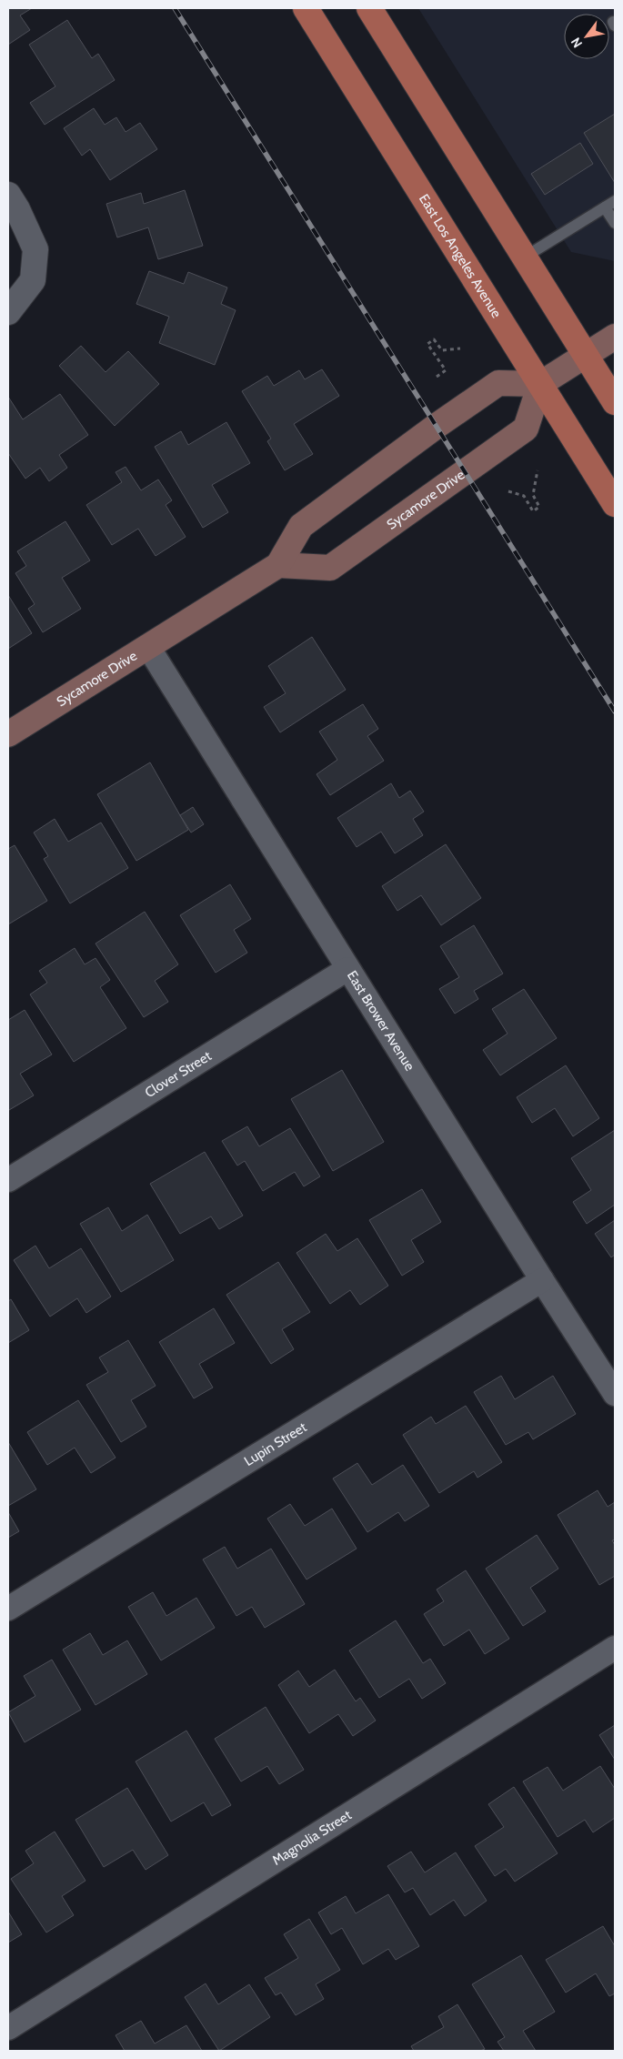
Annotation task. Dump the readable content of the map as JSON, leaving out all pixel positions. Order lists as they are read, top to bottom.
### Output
{
  "streets": {
    "main road": ["East Los Angeles Avenue", "Sycamore Drive"],
    "street": [
      "East Brower Avenue",
      "Clover Street",
      "Lupin Street",
      "Magnolia Street"
    ]
  },
  "crossings": [
    ["East Los Angeles Avenue", "Sycamore Drive"],
    ["Sycamore Drive", "East Brower Avenue"],
    ["East Brower Avenue", "Clover Street"],
    ["East Brower Avenue", "Lupin Street"]
  ],
  "north": "bottom left"
}
